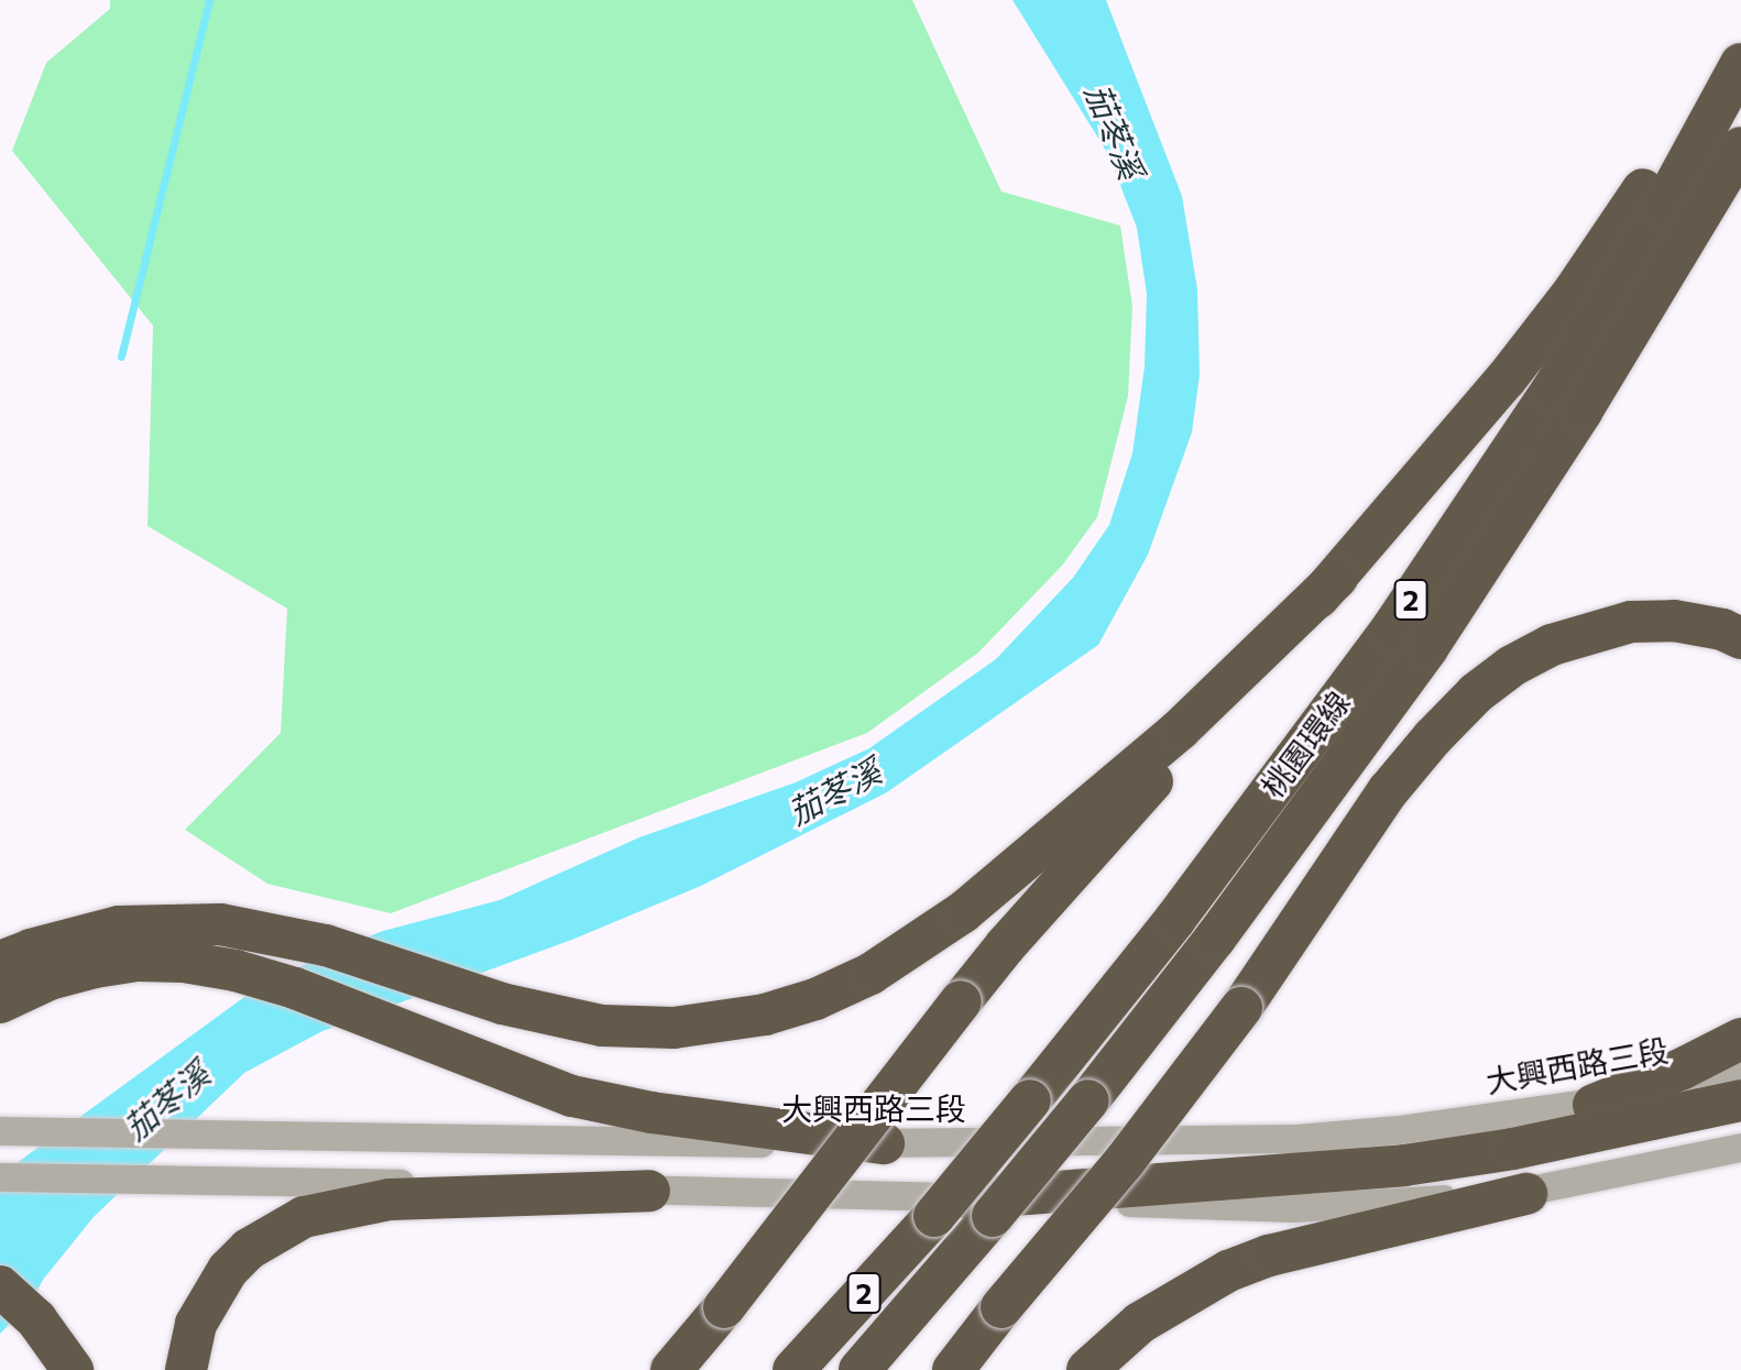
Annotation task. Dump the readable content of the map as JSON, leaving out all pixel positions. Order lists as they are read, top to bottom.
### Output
{
  "streets": {
    "highway": ["2", "桃園環線"],
    "street": ["大興西路三段"]
  },
  "water": ["茄苳溪"]
}
